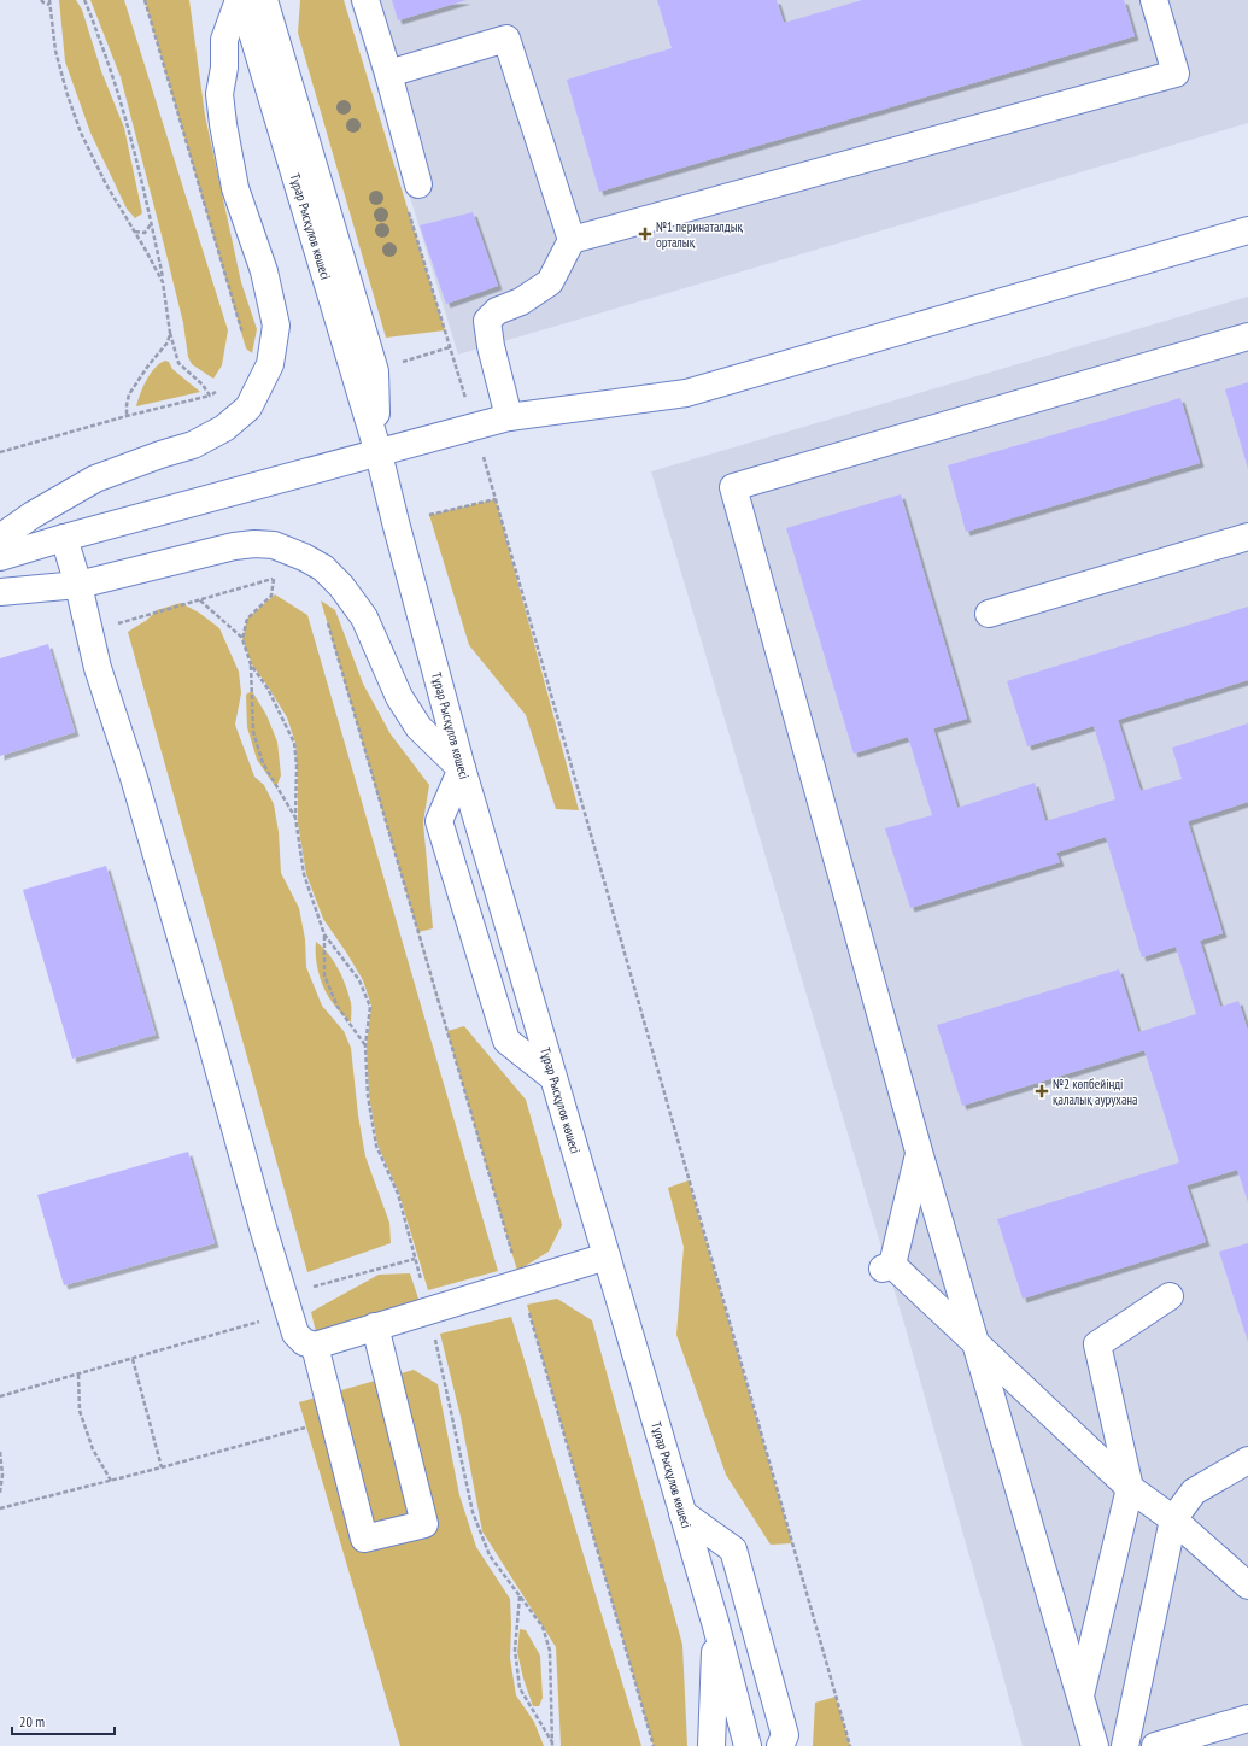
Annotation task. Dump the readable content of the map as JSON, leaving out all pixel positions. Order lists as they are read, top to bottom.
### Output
{
  "streets": {
    "street": ["Тұрар Рысқұлов көшесі"]
  },
  "places": {
    "health": ["№1 перинаталдық орталық", "№2 көпбейінді қалалық аурухана"]
  },
  "scale_bar": "20 m"
}
